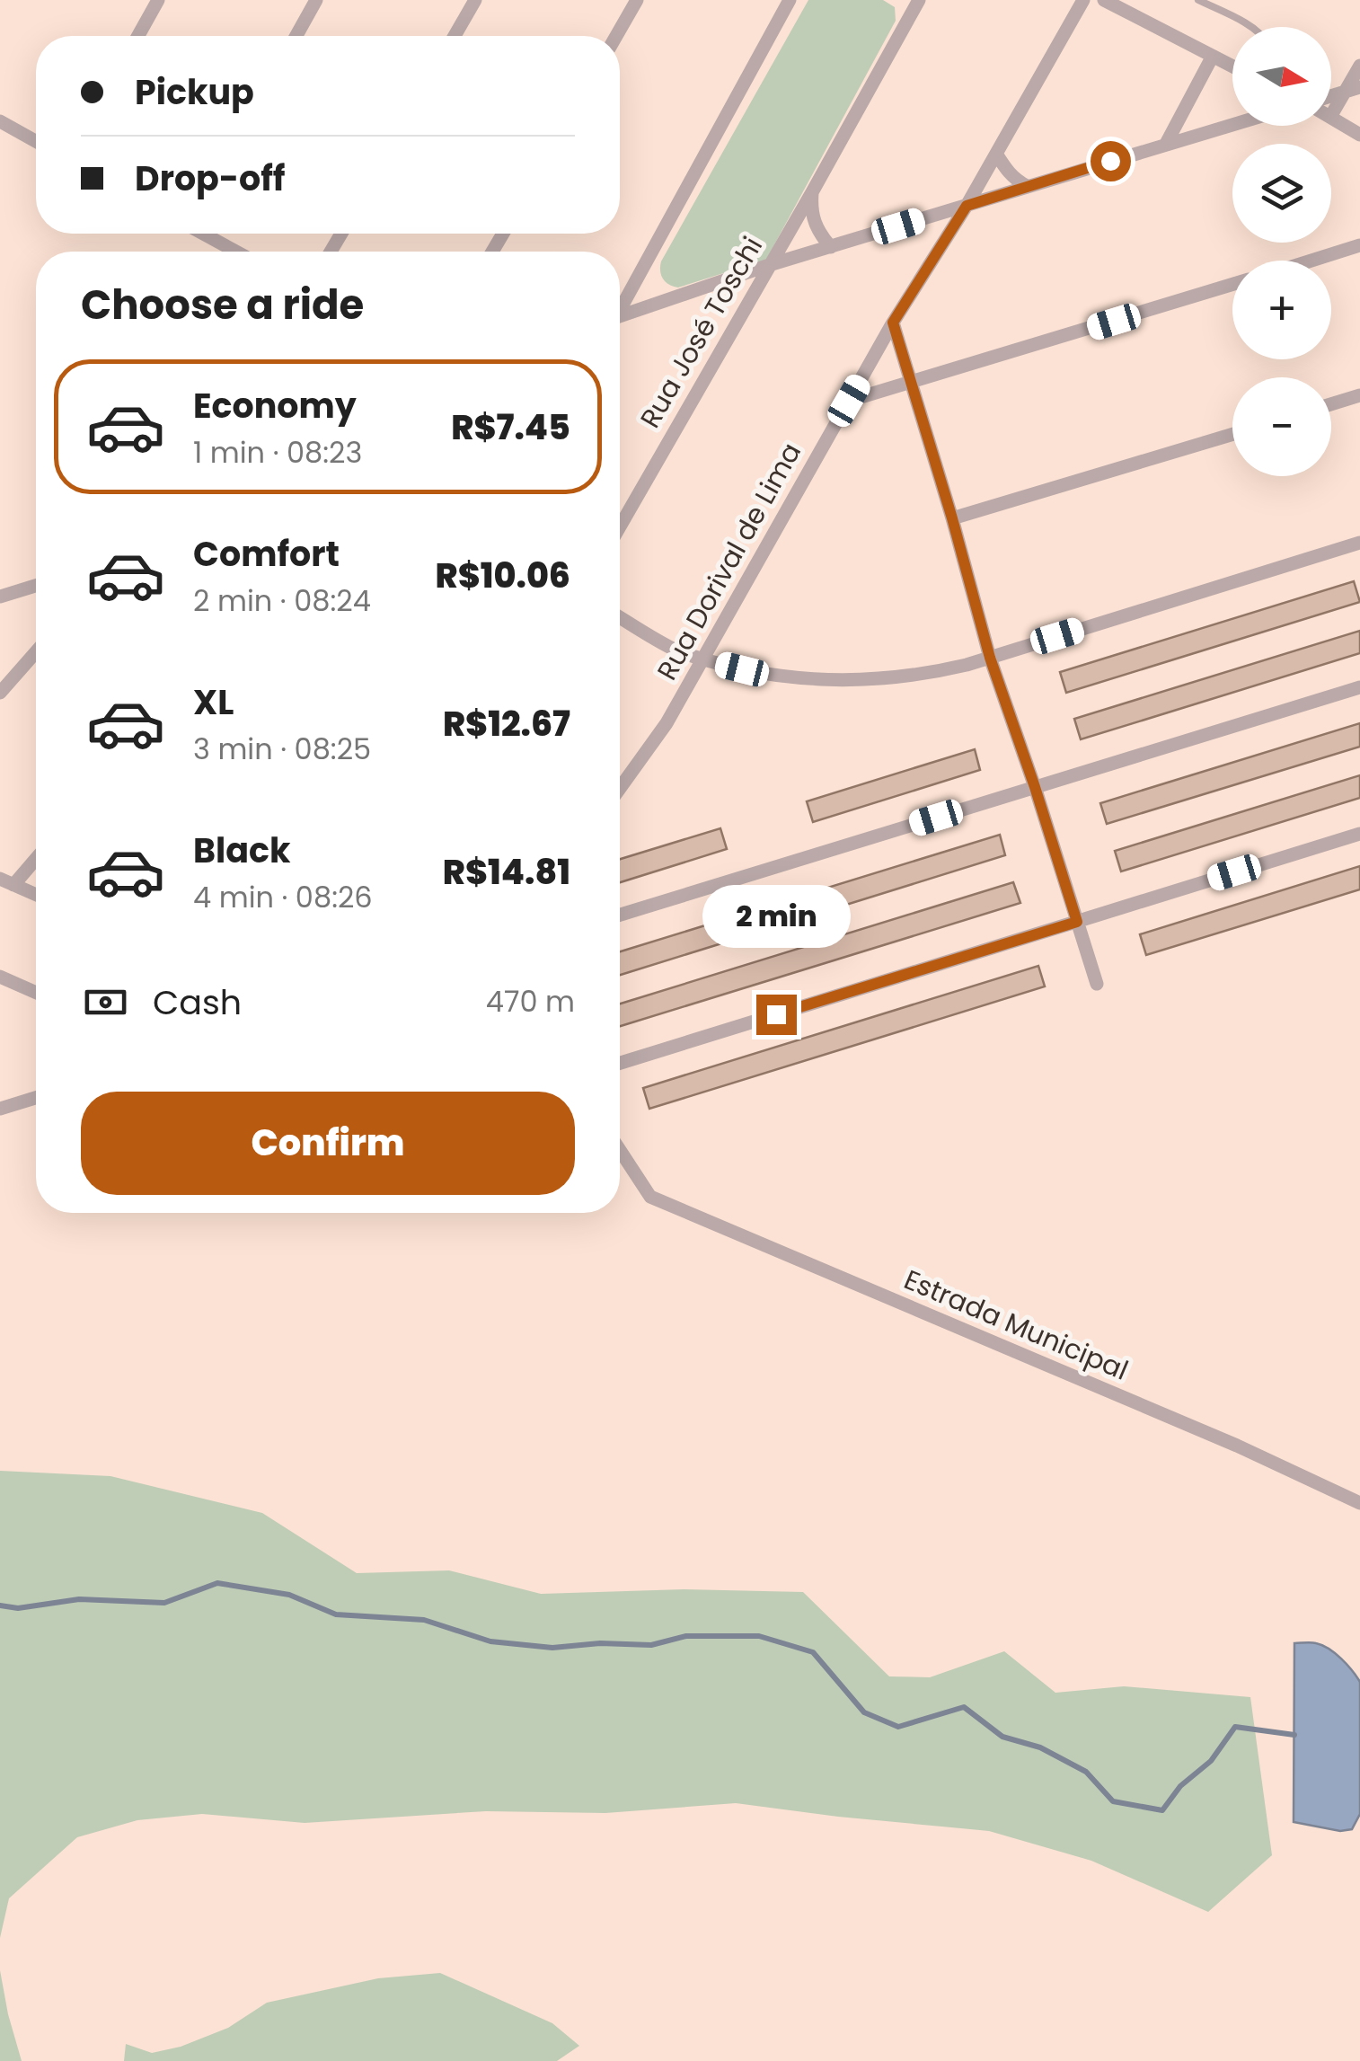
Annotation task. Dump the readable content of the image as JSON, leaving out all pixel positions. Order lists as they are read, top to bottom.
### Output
{
  "streets": {
    "street": ["Rua José Toschi", "Rua Dorival de Lima", "Estrada Municipal"]
  },
  "north": "right",
  "page": {
    "map_buttons": ["+", "−"],
    "banner": ["Pickup", "Drop-off"],
    "heading": "Choose a ride",
    "list": [
      {
        "name": "Economy",
        "note": "1 min · 08:23",
        "value": "R$7.45"
      },
      {
        "name": "Comfort",
        "note": "2 min · 08:24",
        "value": "R$10.06"
      },
      {
        "name": "XL",
        "note": "3 min · 08:25",
        "value": "R$12.67"
      },
      {
        "name": "Black",
        "note": "4 min · 08:26",
        "value": "R$14.81"
      }
    ],
    "bubble": "2 min",
    "pay": ["Cash", "470 m"],
    "buttons": "Confirm"
  }
}
